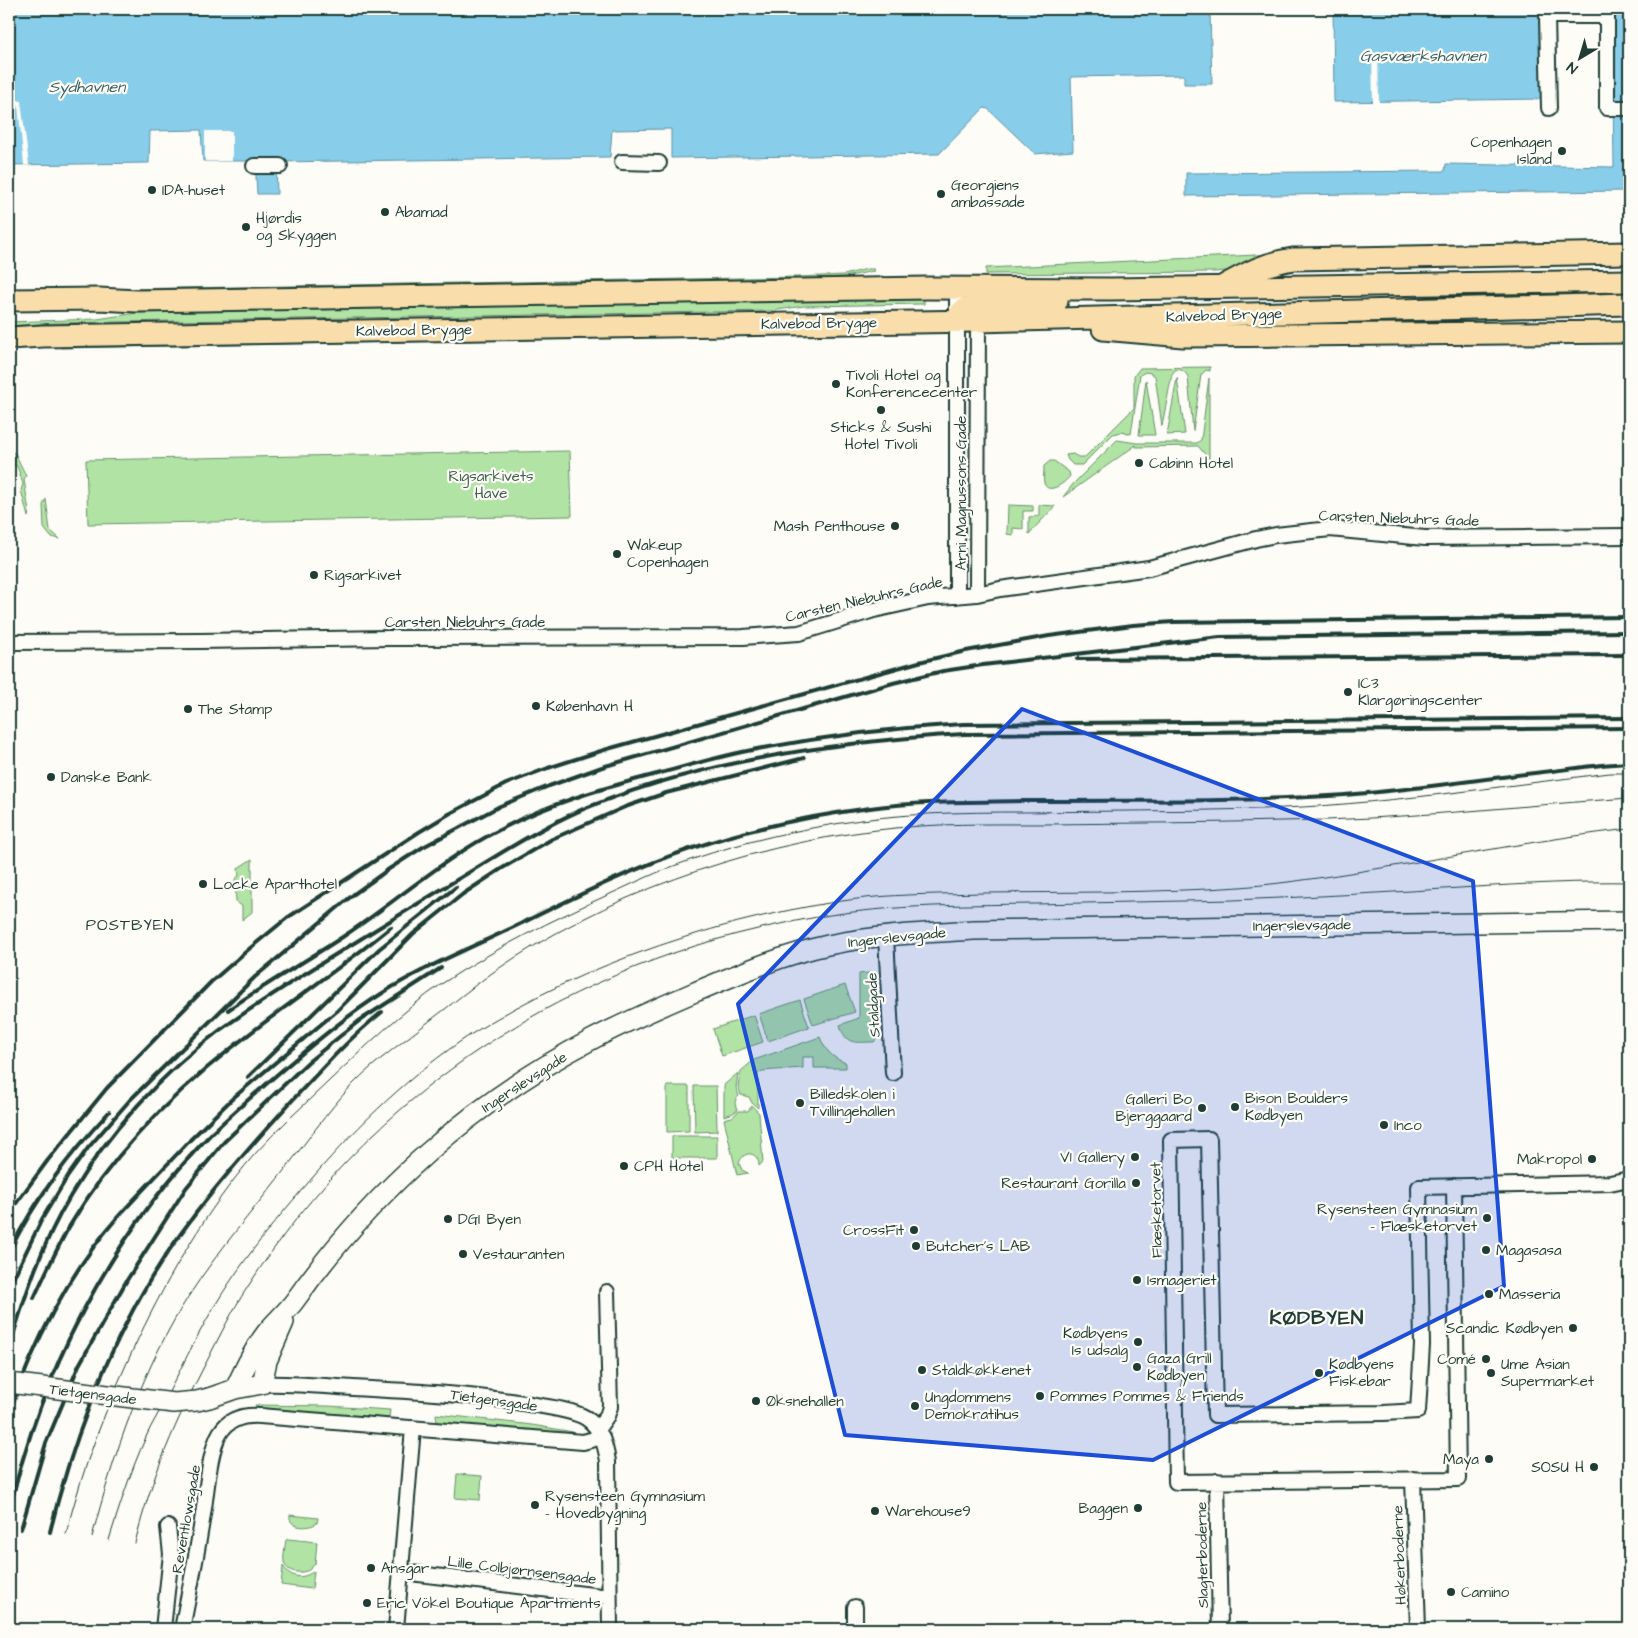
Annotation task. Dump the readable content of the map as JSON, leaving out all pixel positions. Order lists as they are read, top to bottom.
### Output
{
  "streets": {
    "main road": ["Kalvebod Brygge"],
    "street": [
      "Arni Magnussons Gade",
      "Carsten Niebuhrs Gade",
      "Ingerslevsgade",
      "Staldgade",
      "Flæsketorvet",
      "Tietgensgade",
      "Reventlowsgade",
      "Slagterboderne",
      "Høkerboderne",
      "Lille Colbjørnsensgade"
    ]
  },
  "crossings": [
    ["Kalvebod Brygge", "Arni Magnussons Gade"],
    ["Arni Magnussons Gade", "Carsten Niebuhrs Gade"],
    ["Ingerslevsgade", "Staldgade"],
    ["Ingerslevsgade", "Tietgensgade"],
    ["Flæsketorvet", "Slagterboderne"],
    ["Flæsketorvet", "Høkerboderne"],
    ["Tietgensgade", "Reventlowsgade"]
  ],
  "districts": ["POSTBYEN", "KØDBYEN"],
  "water": ["Gasværkshavnen", "Sydhavnen"],
  "parks": ["Rigsarkivets Have"],
  "places": [
    "Copenhagen Island",
    "IDA-huset",
    "Georgiens ambassade",
    "Abamad",
    "Hjørdis og Skyggen",
    "Tivoli Hotel og Konferencecenter",
    "Sticks & Sushi Hotel Tivoli",
    "Cabinn Hotel",
    "Mash Penthouse",
    "Wakeup Copenhagen",
    "Rigsarkivet",
    "IC3 Klargøringscenter",
    "København H",
    "The Stamp",
    "Danske Bank",
    "Locke Aparthotel",
    "Billedskolen i Tvillingehallen",
    "Bison Boulders Kødbyen",
    "Galleri Bo Bjerggaard",
    "Inco",
    "V1 Gallery",
    "Makropol",
    "CPH Hotel",
    "Restaurant Gorilla",
    "Rysensteen Gymnasium - Flæsketorvet",
    "DGI Byen",
    "CrossFit",
    "Butcher's LAB",
    "Magasasa",
    "Vestauranten",
    "Ismageriet",
    "Masseria",
    "Scandic Kødbyen",
    "Kødbyens Is udsalg",
    "Comé",
    "Gaza Grill Kødbyen",
    "Staldkøkkenet",
    "Kødbyens Fiskebar",
    "Ume Asian Supermarket",
    "Pommes Pommes & Friends",
    "Øksnehallen",
    "Ungdommens Demokratihus",
    "Maya",
    "SOSU H",
    "Rysensteen Gymnasium - Hovedbygning",
    "Baggen",
    "Warehouse9",
    "Ansgar",
    "Camino",
    "Eric Vökel Boutique Apartments"
  ],
  "north": "bottom left"
}
